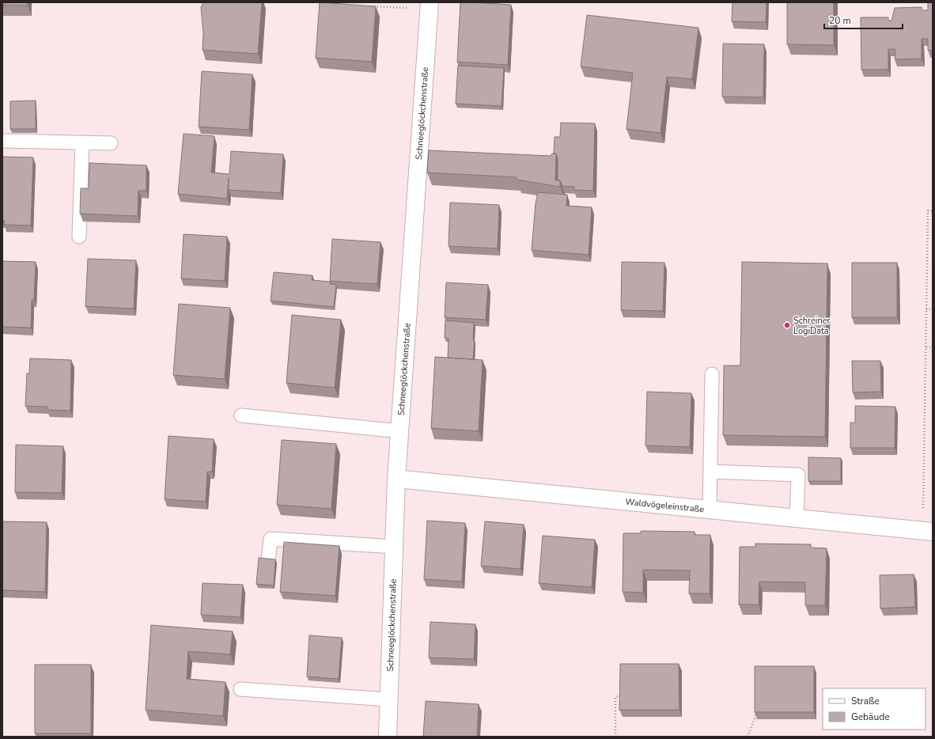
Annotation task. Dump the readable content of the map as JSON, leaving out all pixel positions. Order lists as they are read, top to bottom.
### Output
{
  "streets": {
    "street": ["Schneeglöckchenstraße", "Waldvögeleinstraße"]
  },
  "crossings": [
    ["Schneeglöckchenstraße", "Waldvögeleinstraße"]
  ],
  "places": ["Schreiner LogiData"],
  "legend": ["Straße", "Gebäude"],
  "scale_bar": "20 m"
}
